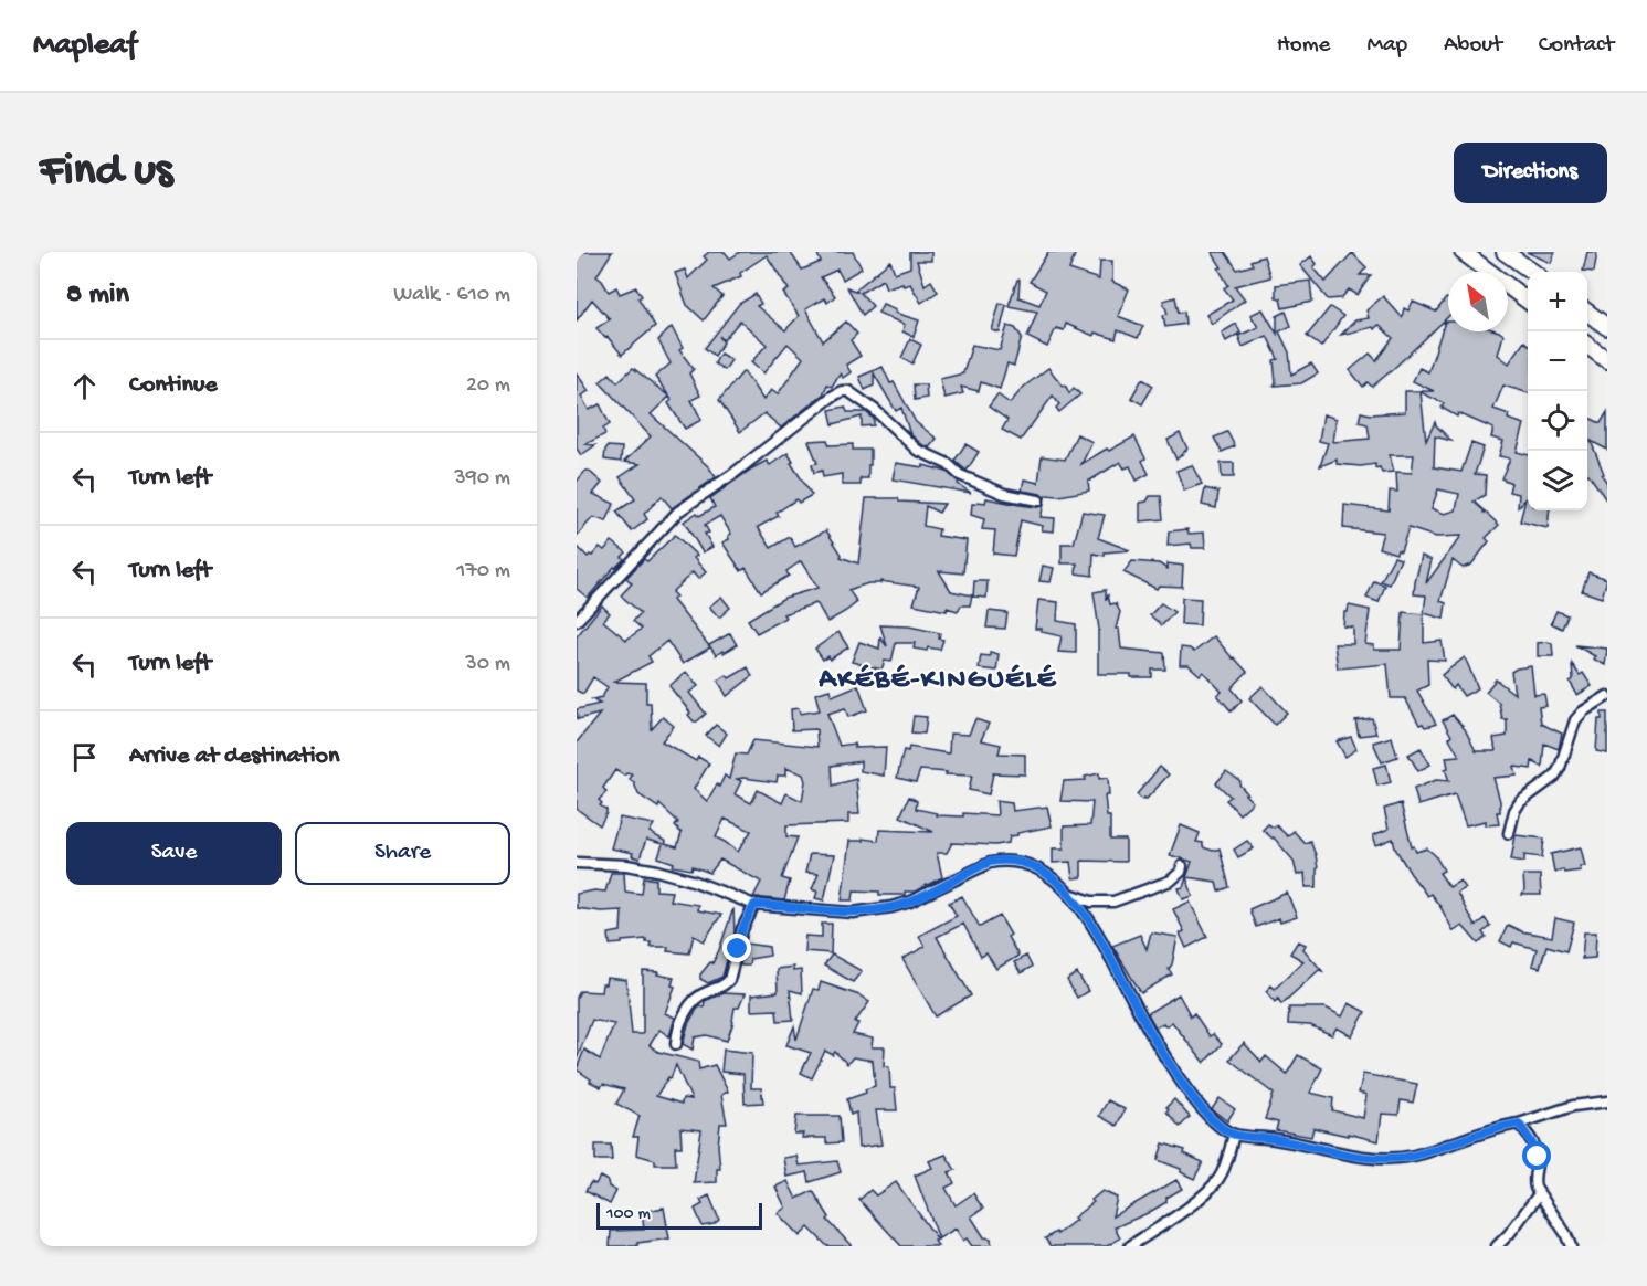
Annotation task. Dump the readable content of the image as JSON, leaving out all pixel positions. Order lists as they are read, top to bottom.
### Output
{
  "districts": ["AKÉBÉ-KINGUÉLÉ"],
  "scale_bar": "100 m",
  "north": "top left",
  "page": {
    "header": "Mapleaf",
    "nav": [
      "Home",
      "Map",
      "About",
      "Contact"
    ],
    "buttons": [
      "Directions",
      ["Save", "Share"]
    ],
    "title": "Find us",
    "heading": ["8 min", "Walk · 610 m"],
    "map_buttons": ["+", "−"],
    "list": [
      ["Continue", "20 m"],
      ["Turn left", "390 m"],
      ["Turn left", "170 m"],
      ["Turn left", "30 m"],
      "Arrive at destination"
    ],
    "scale": "100 m"
  }
}
